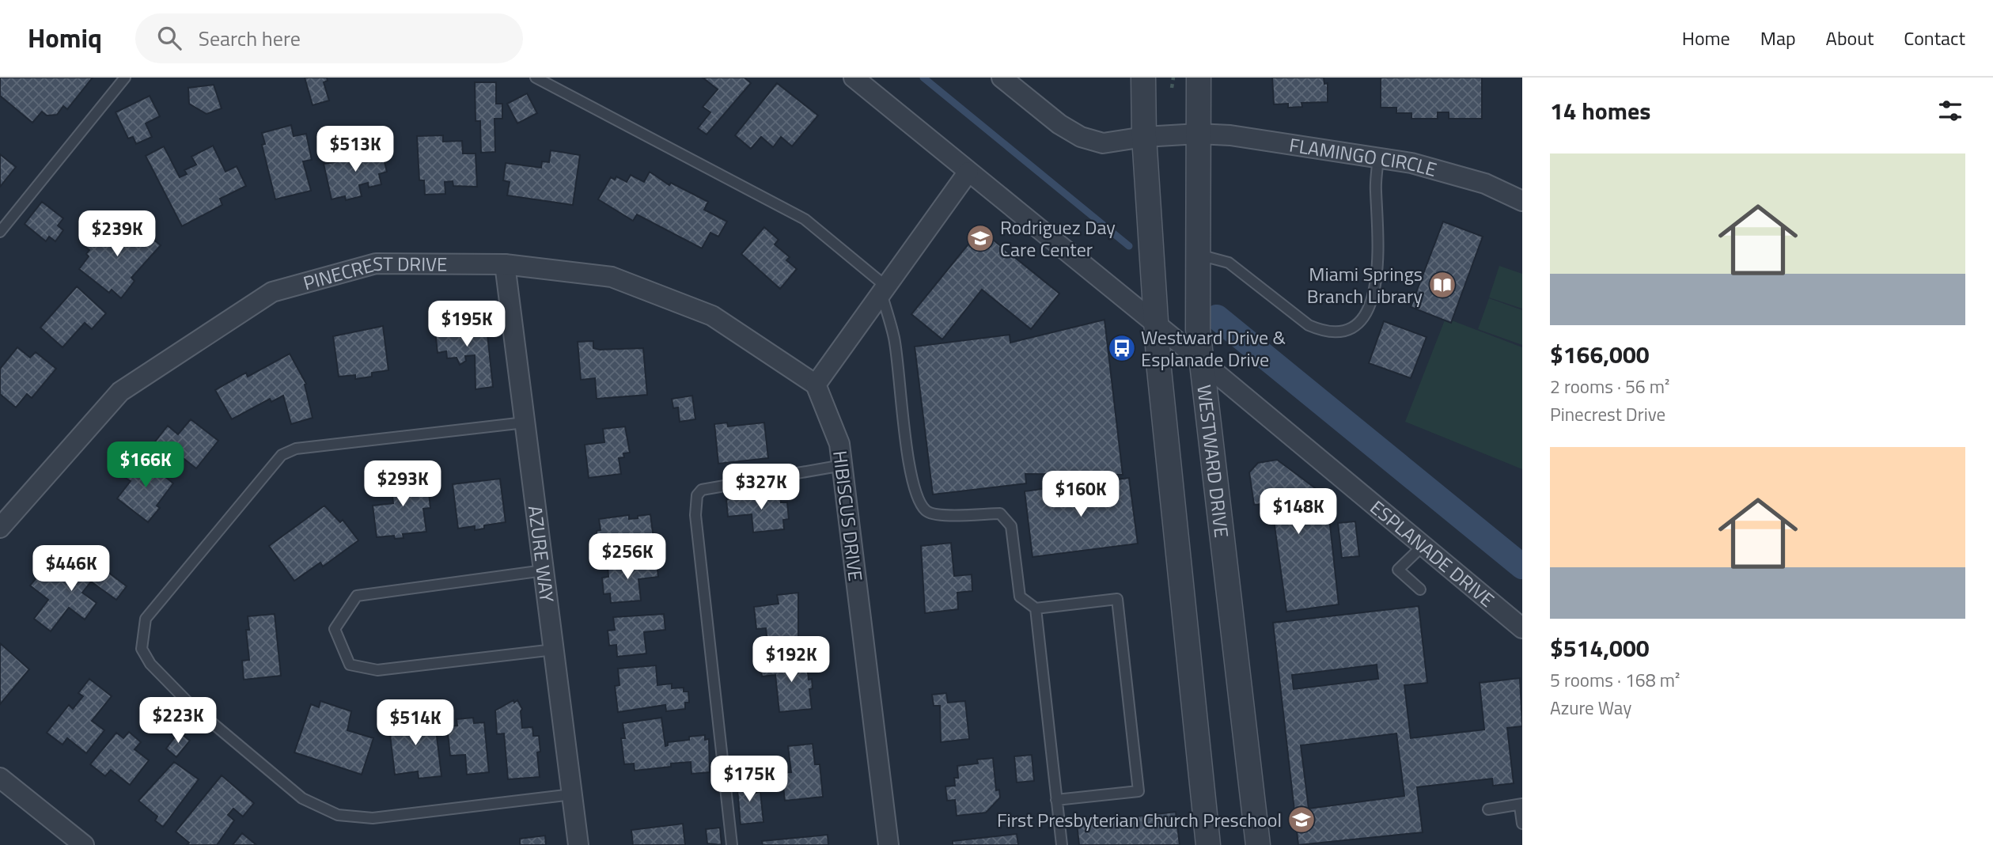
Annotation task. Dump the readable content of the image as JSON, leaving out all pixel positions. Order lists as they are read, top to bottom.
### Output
{
  "streets": {
    "street": [
      "FLAMINGO CIRCLE",
      "PINECREST DRIVE",
      "WESTWARD DRIVE",
      "HIBISCUS DRIVE",
      "ESPLANADE DRIVE",
      "AZURE WAY"
    ]
  },
  "crossings": [
    ["FLAMINGO CIRCLE", "WESTWARD DRIVE"],
    ["PINECREST DRIVE", "HIBISCUS DRIVE"],
    ["PINECREST DRIVE", "AZURE WAY"],
    ["WESTWARD DRIVE", "ESPLANADE DRIVE"]
  ],
  "places": {
    "school or university": ["Rodriguez Day Care Center", "First Presbyterian Church Preschool"],
    "library": ["Miami Springs Branch Library"],
    "bus stop": ["Westward Drive & Esplanade Drive"]
  },
  "page": {
    "header": "Homiq",
    "search": "Search here",
    "nav": [
      "Home",
      "Map",
      "About",
      "Contact"
    ],
    "heading": "14 homes",
    "price": [
      "$513K",
      "$239K",
      "$195K",
      "$166K",
      "$293K",
      "$327K",
      "$160K",
      "$148K",
      "$256K",
      "$446K",
      "$192K",
      "$223K",
      "$514K",
      "$175K"
    ],
    "list": [
      {
        "name": "$166,000",
        "note": "2 rooms · 56 m² · Pinecrest Drive"
      },
      {
        "name": "$514,000",
        "note": "5 rooms · 168 m² · Azure Way"
      }
    ]
  }
}
